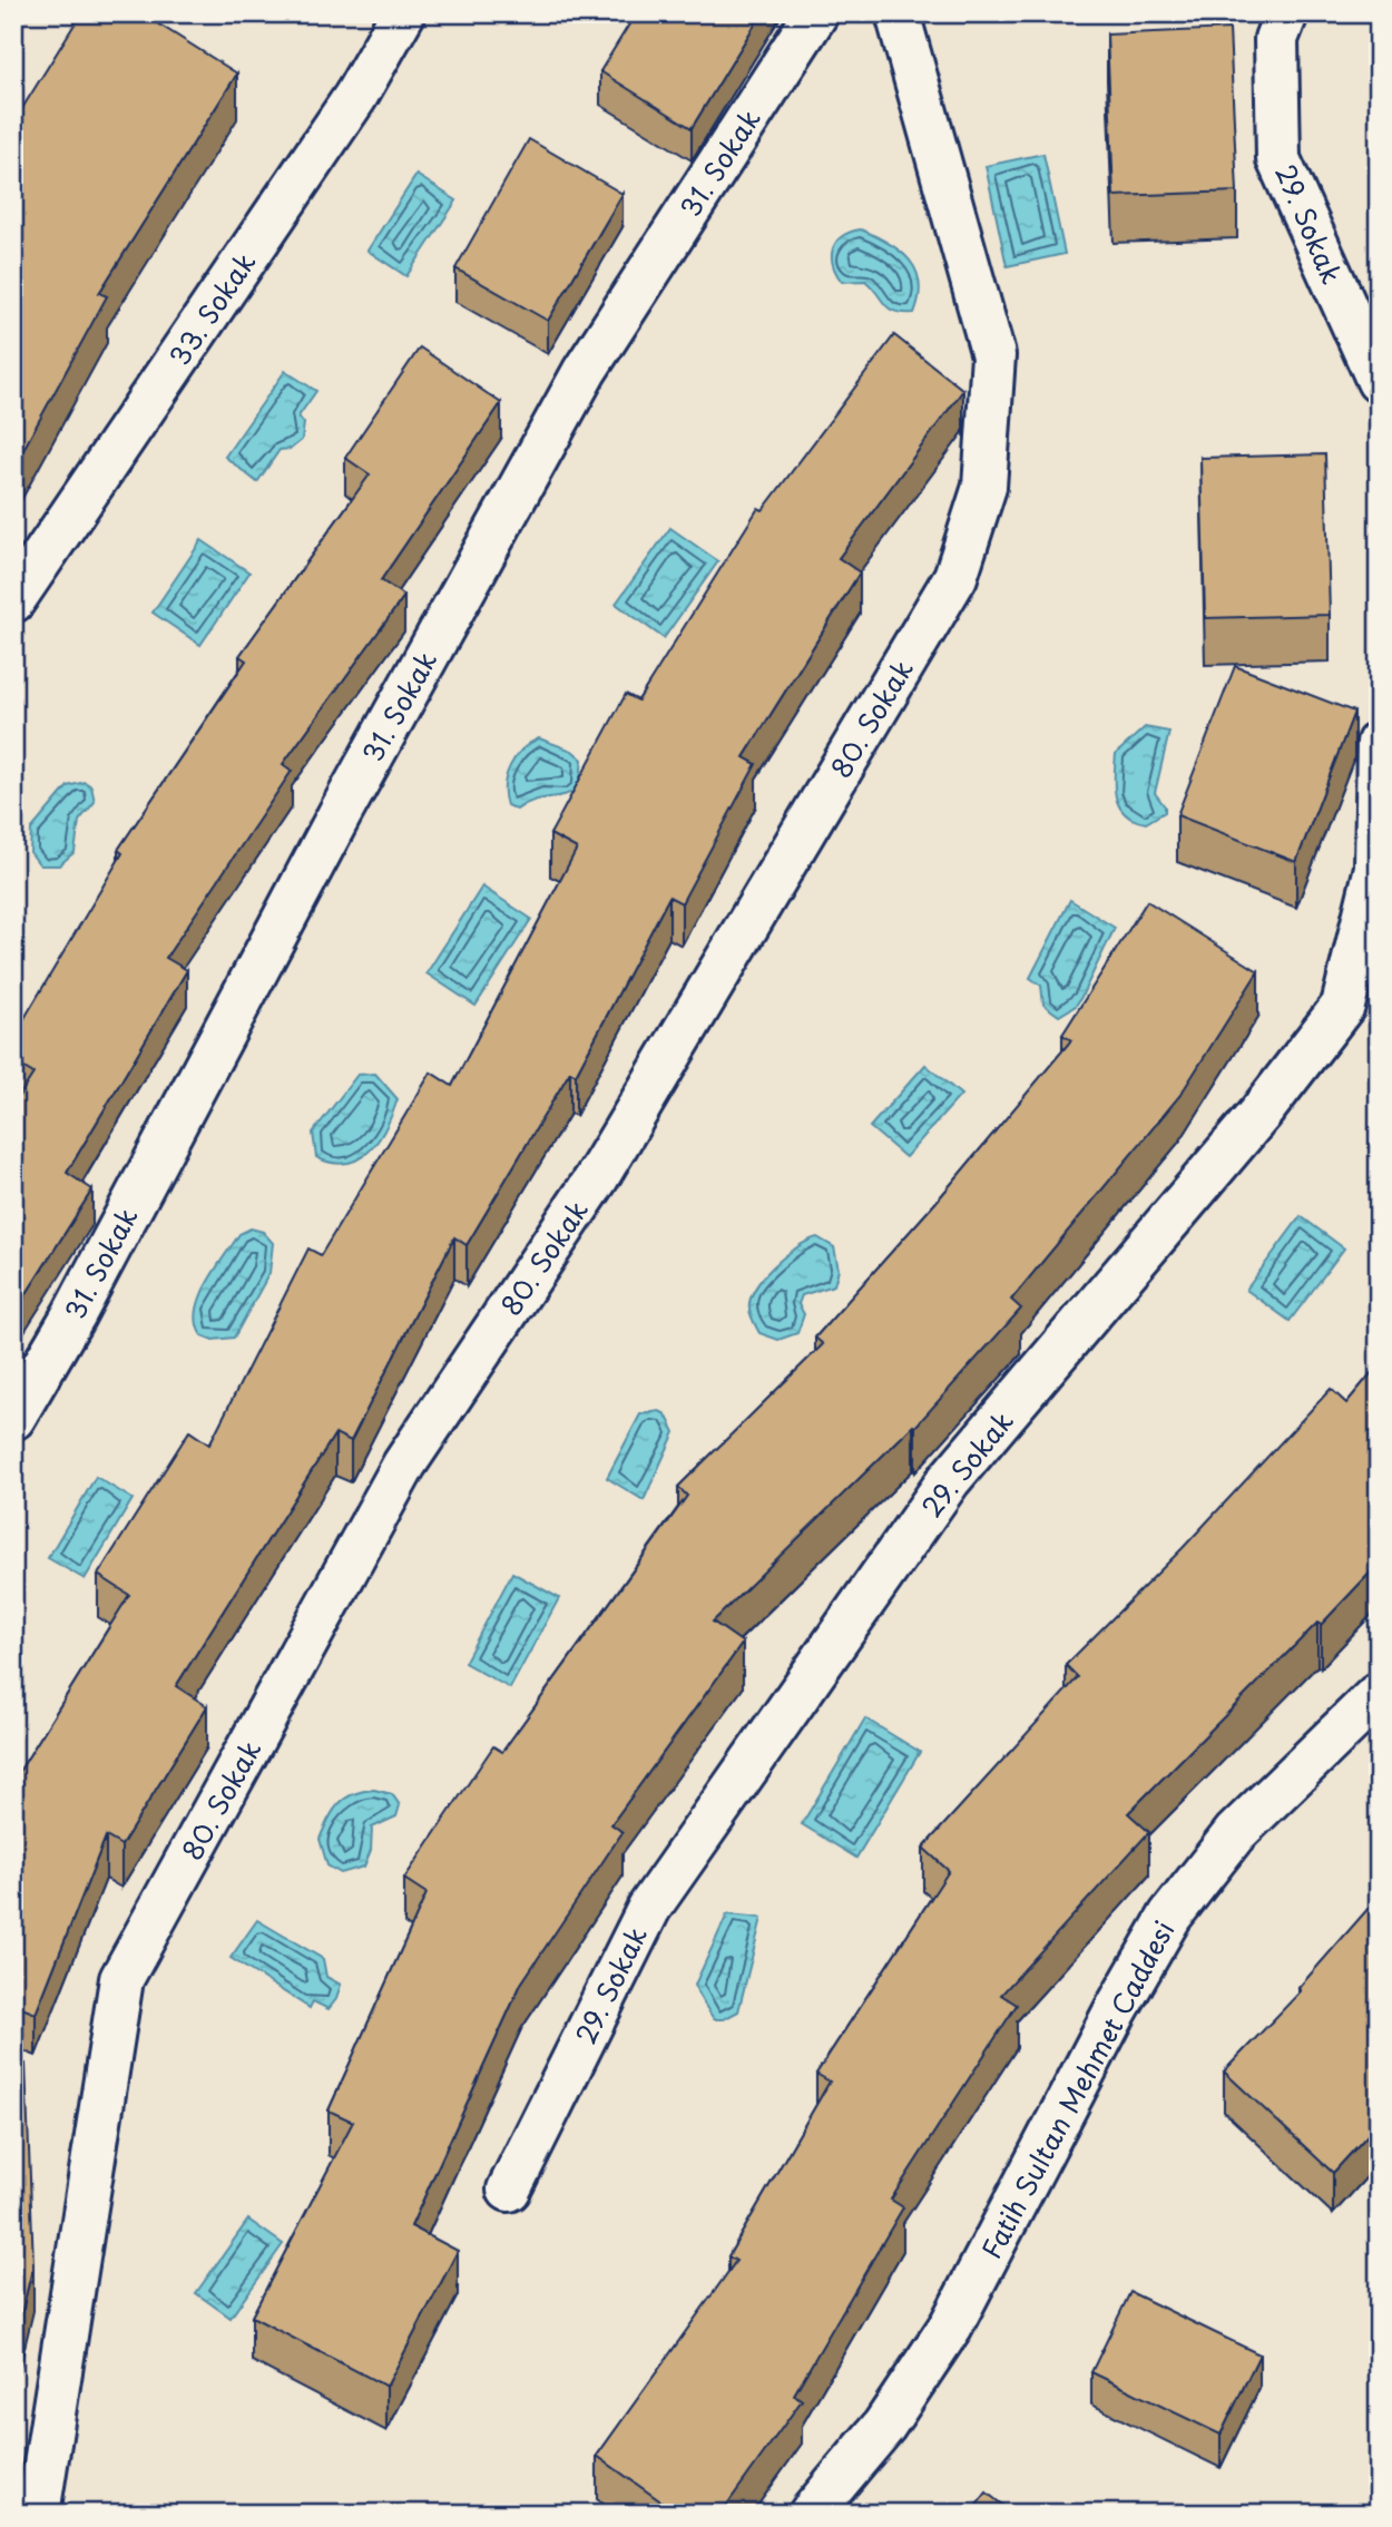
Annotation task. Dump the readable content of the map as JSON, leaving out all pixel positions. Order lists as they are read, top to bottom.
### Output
{
  "streets": {
    "street": [
      "31. Sokak",
      "29. Sokak",
      "33. Sokak",
      "80. Sokak",
      "Fatih Sultan Mehmet Caddesi"
    ]
  }
}
